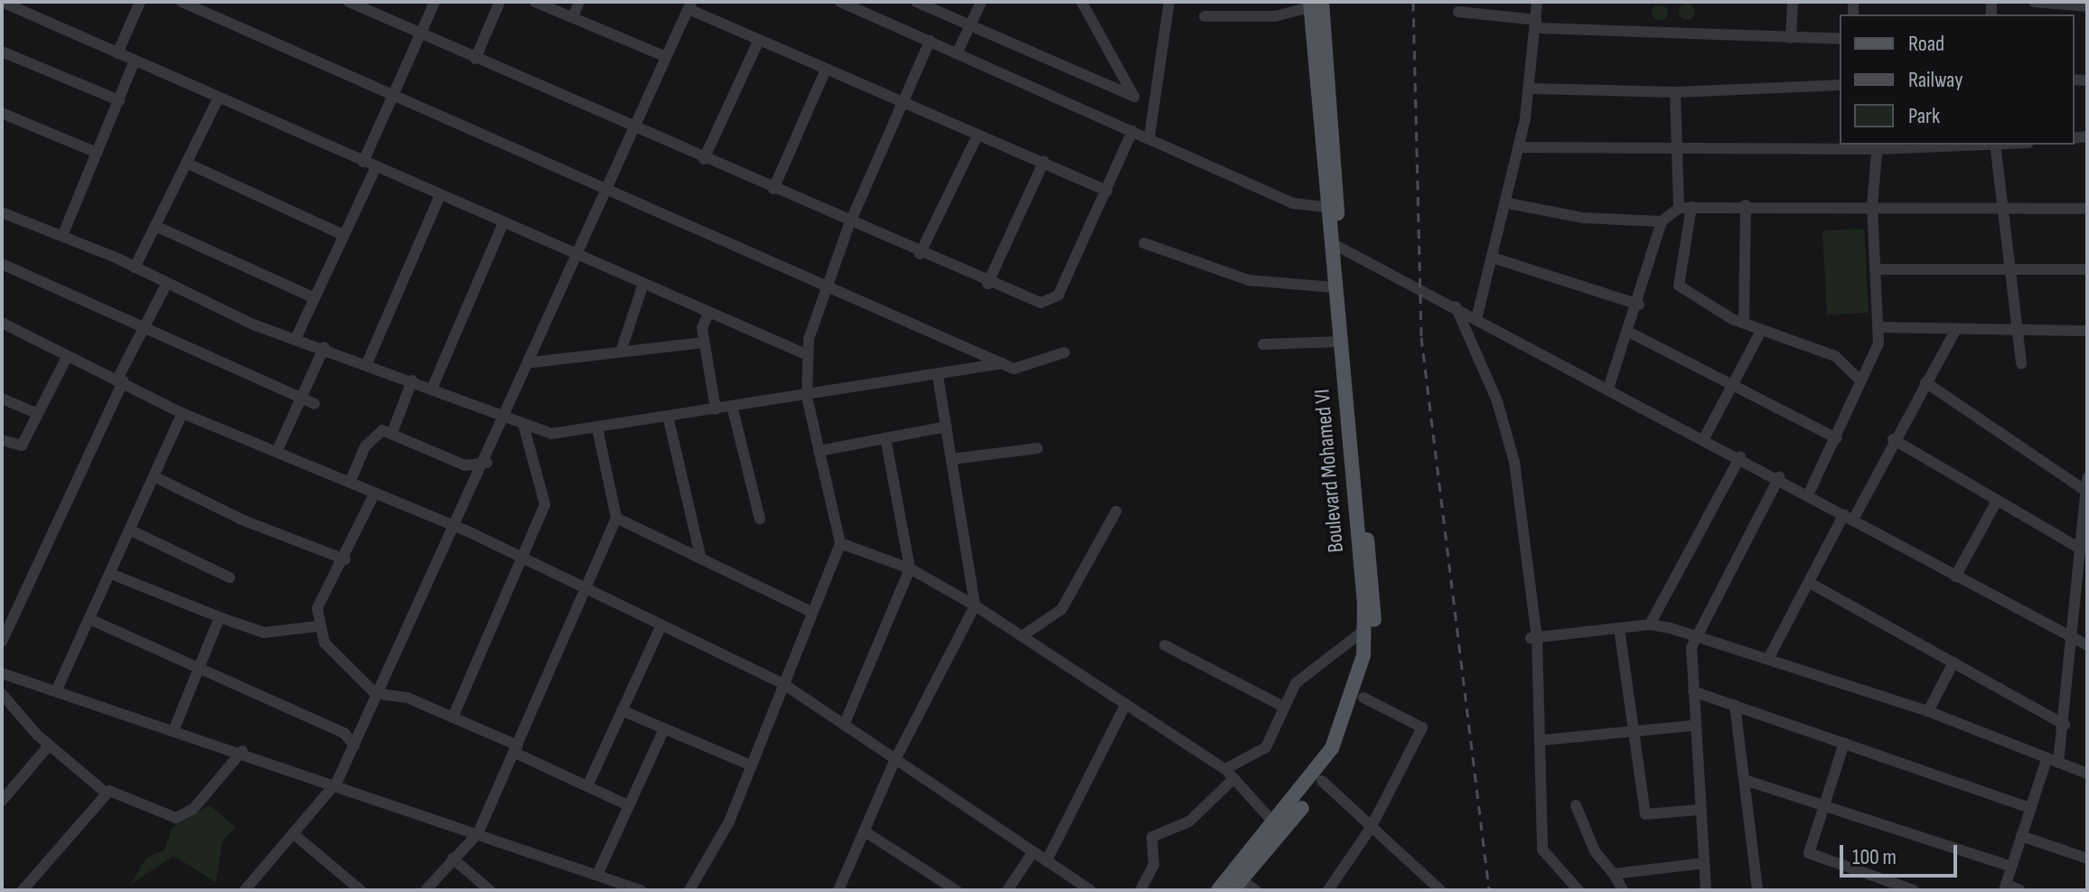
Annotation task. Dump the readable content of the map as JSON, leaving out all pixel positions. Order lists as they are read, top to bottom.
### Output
{
  "streets": {
    "main road": ["Boulevard Mohamed VI"]
  },
  "legend": ["Road", "Railway", "Park"],
  "scale_bar": "100 m"
}
